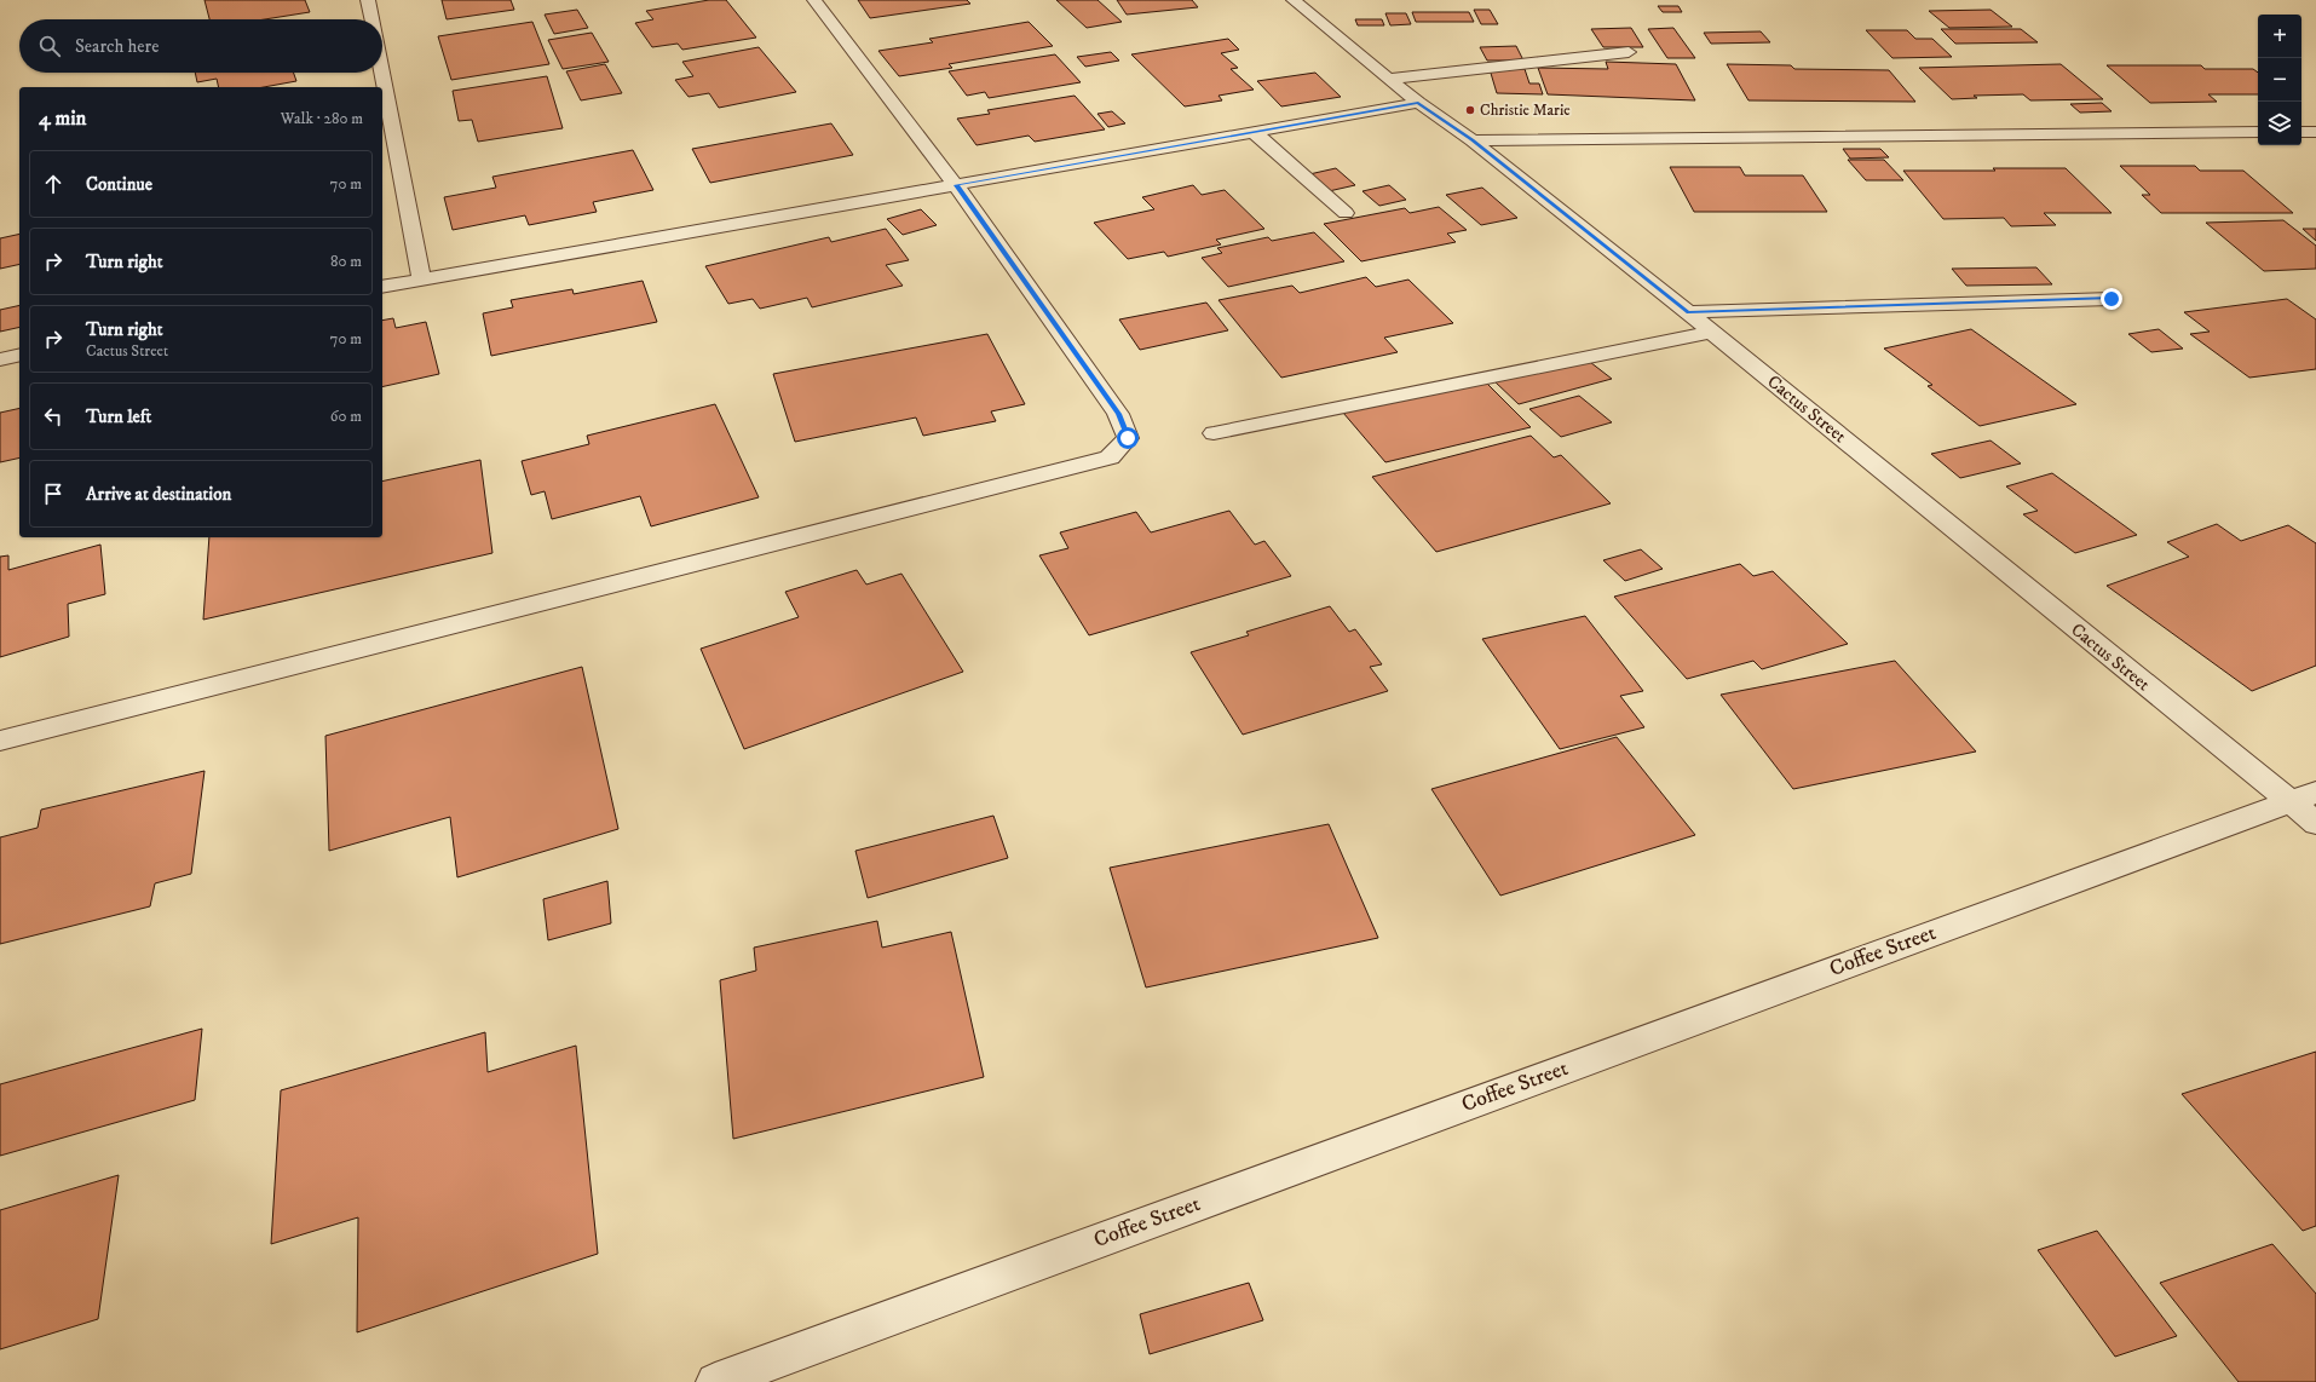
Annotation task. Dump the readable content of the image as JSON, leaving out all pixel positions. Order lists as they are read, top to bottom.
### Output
{
  "streets": {
    "street": ["Cactus Street", "Coffee Street"]
  },
  "crossings": [
    ["Cactus Street", "Coffee Street"]
  ],
  "places": ["Christie Marie"],
  "page": {
    "map_buttons": ["+", "−"],
    "search": "Search here",
    "heading": ["4 min", "Walk · 280 m"],
    "list": [
      ["Continue", "70 m"],
      ["Turn right", "80 m"],
      ["Turn right", "Cactus Street", "70 m"],
      ["Turn left", "60 m"],
      "Arrive at destination"
    ]
  }
}
